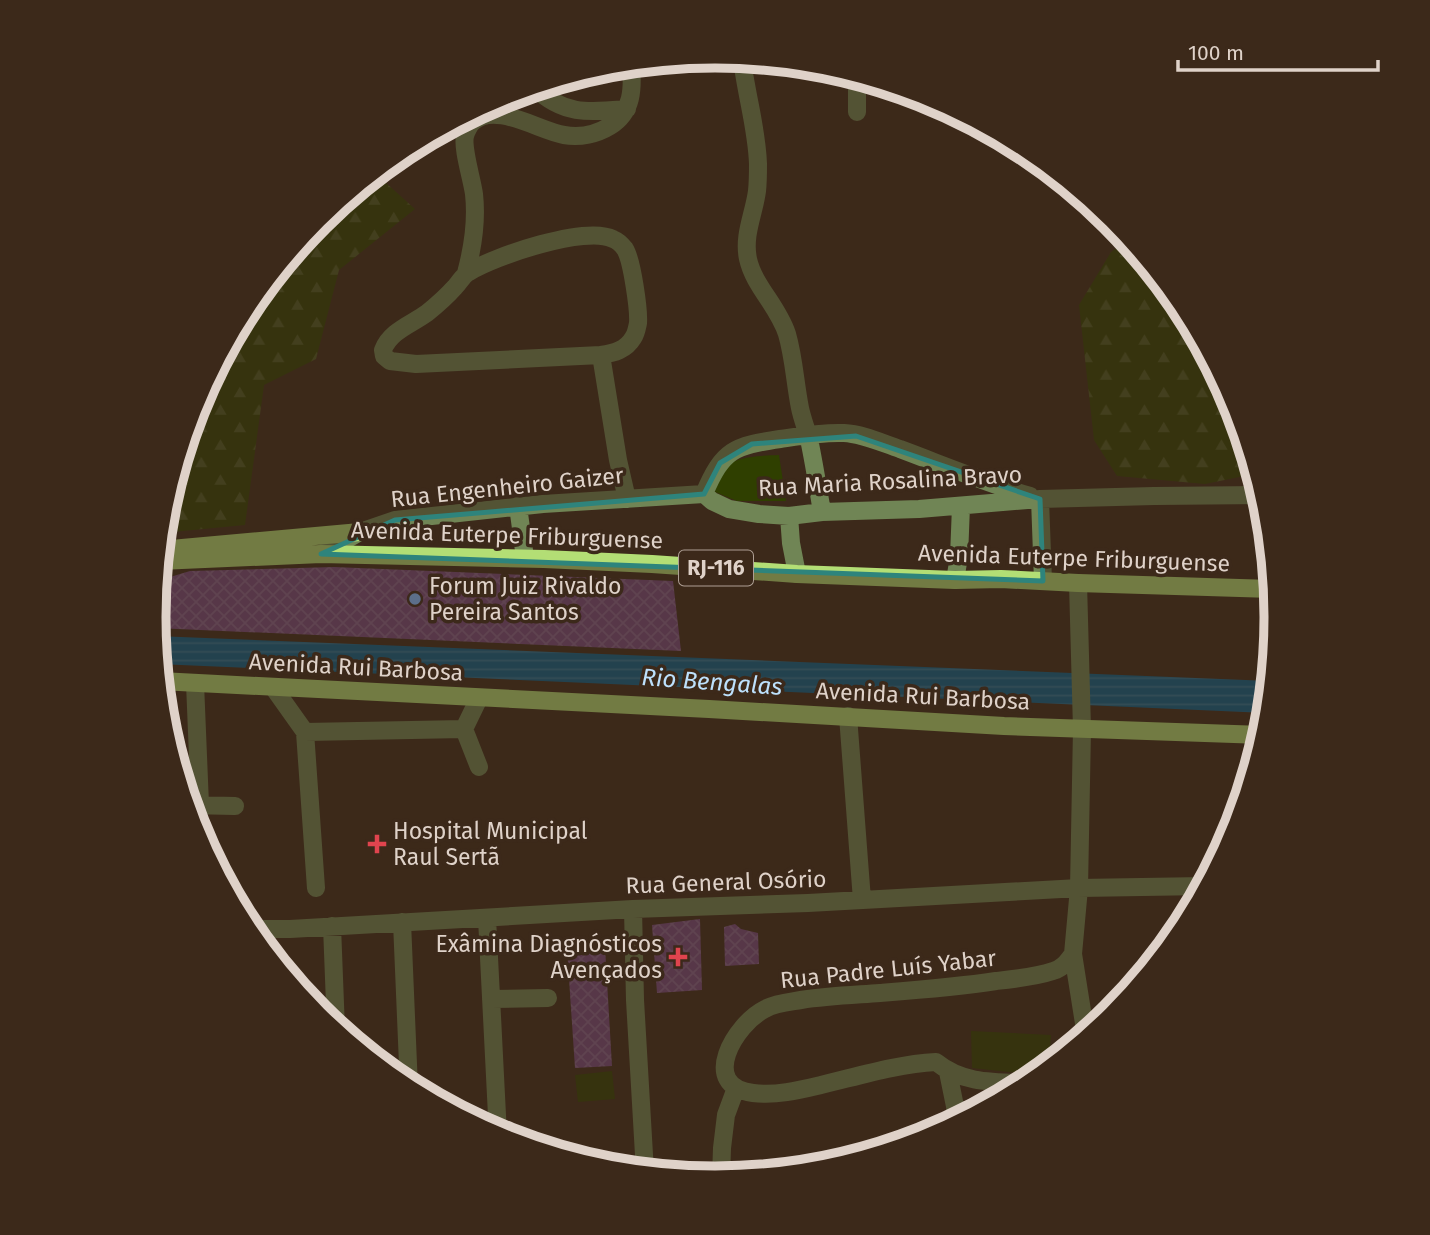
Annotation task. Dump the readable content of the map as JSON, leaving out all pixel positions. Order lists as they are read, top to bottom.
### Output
{
  "streets": {
    "main road": ["Avenida Euterpe Friburguense", "RJ-116", "Avenida Rui Barbosa"],
    "street": [
      "Rua Maria Rosalina Bravo",
      "Rua Engenheiro Gaizer",
      "Rua General Osório",
      "Rua Padre Luís Yabar"
    ]
  },
  "crossings": [
    ["Rua Maria Rosalina Bravo", "Rua Engenheiro Gaizer"],
    ["Rua Engenheiro Gaizer", "Avenida Euterpe Friburguense"]
  ],
  "water": ["Rio Bengalas"],
  "places": {
    "other": ["Forum Juiz Rivaldo Pereira Santos"],
    "health": ["Hospital Municipal Raul Sertã", "Exâmina Diagnósticos Avençados"]
  },
  "scale_bar": "100 m"
}
